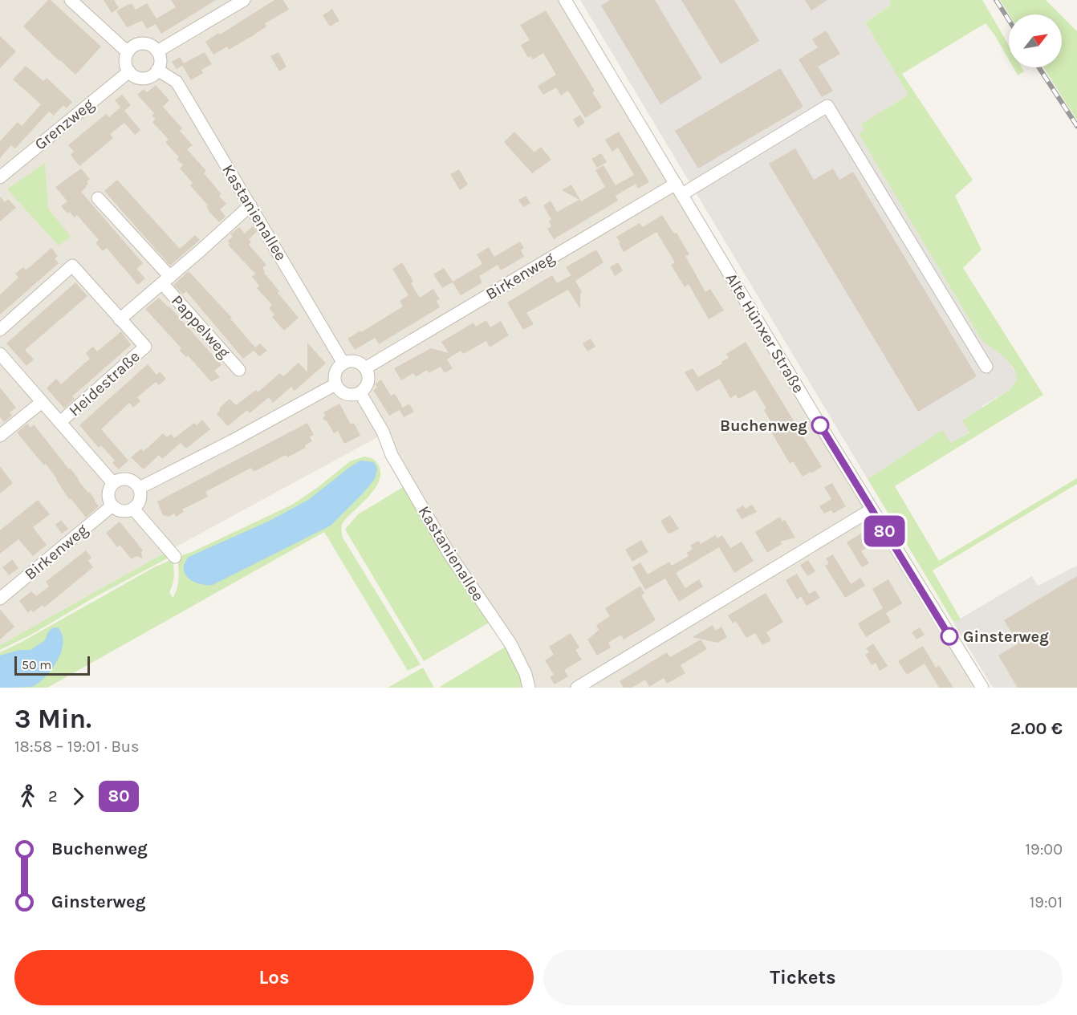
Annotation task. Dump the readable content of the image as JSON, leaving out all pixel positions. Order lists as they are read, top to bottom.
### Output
{
  "streets": {
    "street": [
      "Grenzweg",
      "Kastanienallee",
      "Birkenweg",
      "Pappelweg",
      "Alte Hünxer Straße",
      "Heidestraße"
    ]
  },
  "crossings": [
    ["Grenzweg", "Kastanienallee"],
    ["Kastanienallee", "Birkenweg"],
    ["Kastanienallee", "Pappelweg"],
    ["Birkenweg", "Alte Hünxer Straße"],
    ["Birkenweg", "Heidestraße"],
    ["Pappelweg", "Heidestraße"]
  ],
  "places": ["Buchenweg", "Ginsterweg"],
  "lines": ["bus line 80"],
  "scale_bar": "50 m",
  "north": "top right",
  "page": {
    "on_map": "80",
    "scale": "50 m",
    "heading": ["3 Min.", "18:58 – 19:01 · Bus", "2.00 €"],
    "legs": ["2", "80"],
    "list": [
      {
        "name": "Buchenweg",
        "value": "19:00"
      },
      {
        "name": "Ginsterweg",
        "value": "19:01"
      }
    ],
    "buttons": ["Los", "Tickets"]
  }
}
